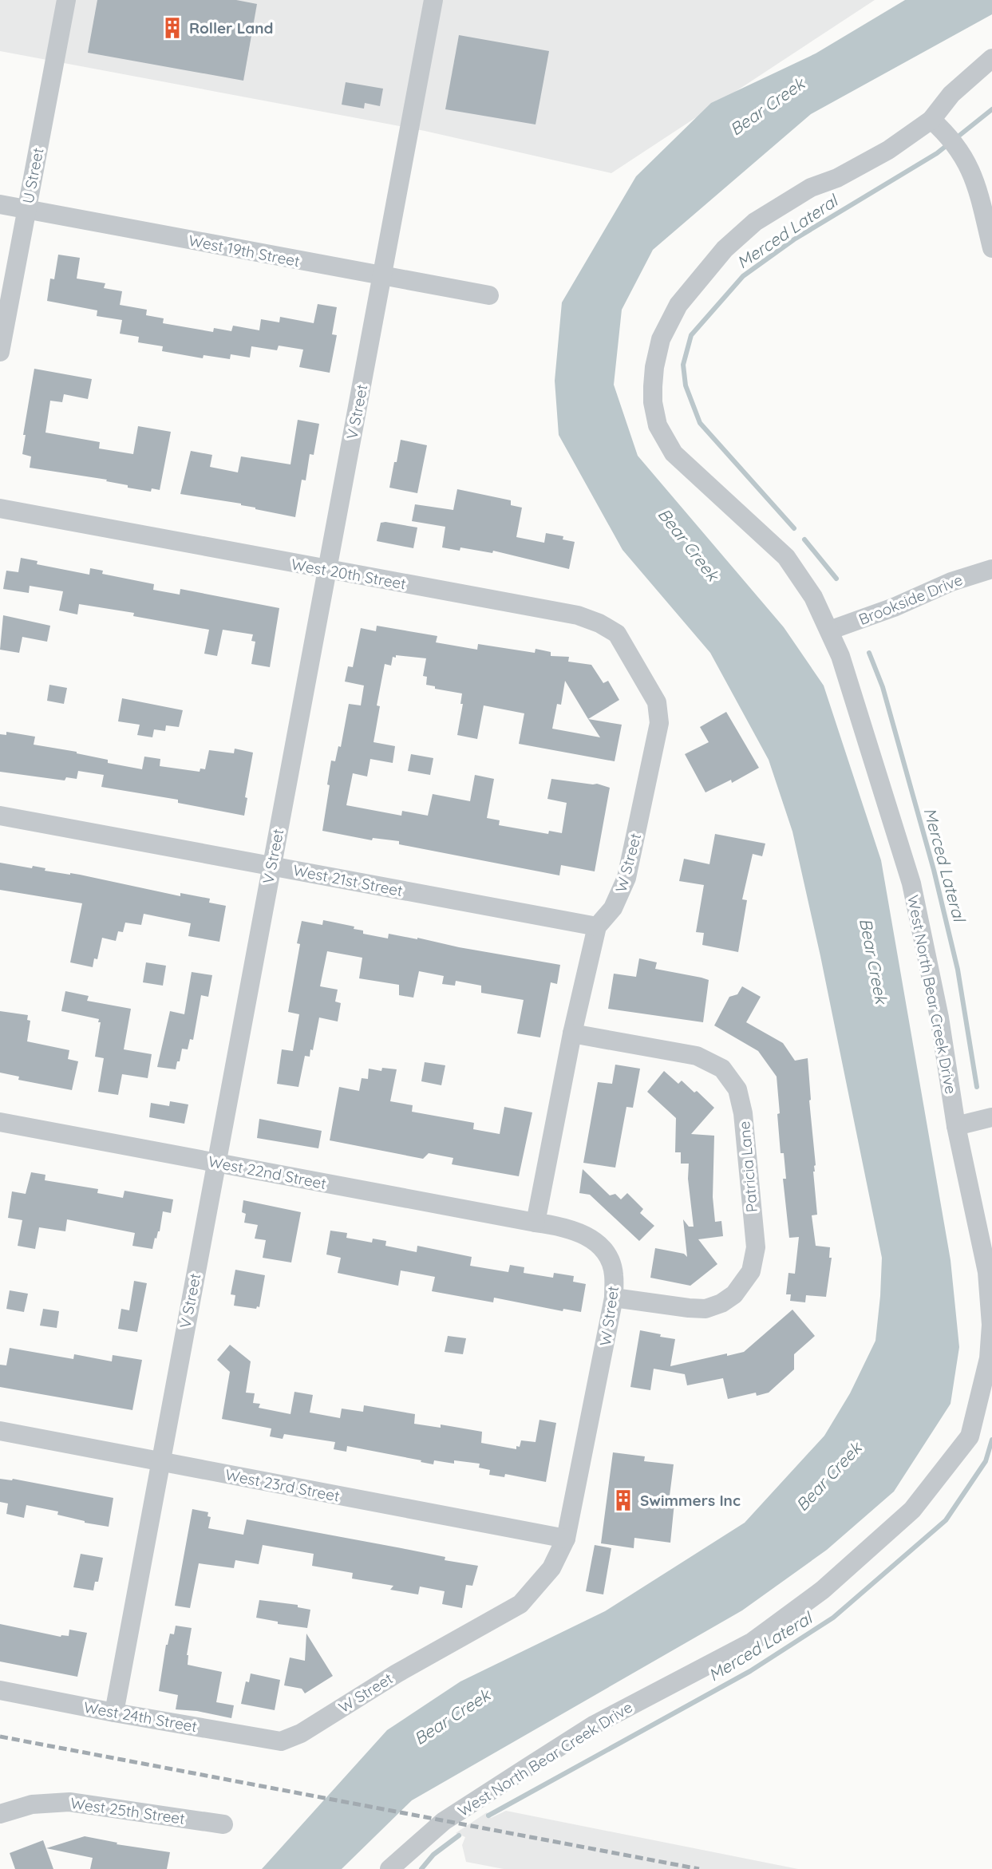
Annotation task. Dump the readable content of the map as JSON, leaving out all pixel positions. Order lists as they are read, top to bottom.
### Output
{
  "streets": {
    "street": [
      "U Street",
      "West 19th Street",
      "V Street",
      "West 20th Street",
      "Brookside Drive",
      "W Street",
      "West 21st Street",
      "West North Bear Creek Drive",
      "Patricia Lane",
      "West 22nd Street",
      "West 23rd Street",
      "West 24th Street",
      "West 25th Street"
    ]
  },
  "crossings": [
    ["U Street", "West 19th Street"],
    ["West 19th Street", "V Street"],
    ["V Street", "West 20th Street"],
    ["V Street", "West 21st Street"],
    ["V Street", "West 22nd Street"],
    ["V Street", "West 23rd Street"],
    ["V Street", "West 24th Street"],
    ["West 20th Street", "W Street"],
    ["Brookside Drive", "West North Bear Creek Drive"],
    ["W Street", "West 21st Street"],
    ["W Street", "Patricia Lane"],
    ["W Street", "West 22nd Street"],
    ["W Street", "West 23rd Street"],
    ["W Street", "West 24th Street"]
  ],
  "water": ["Bear Creek", "Merced Lateral"],
  "places": {
    "building": ["Roller Land", "Swimmers Inc"]
  }
}
